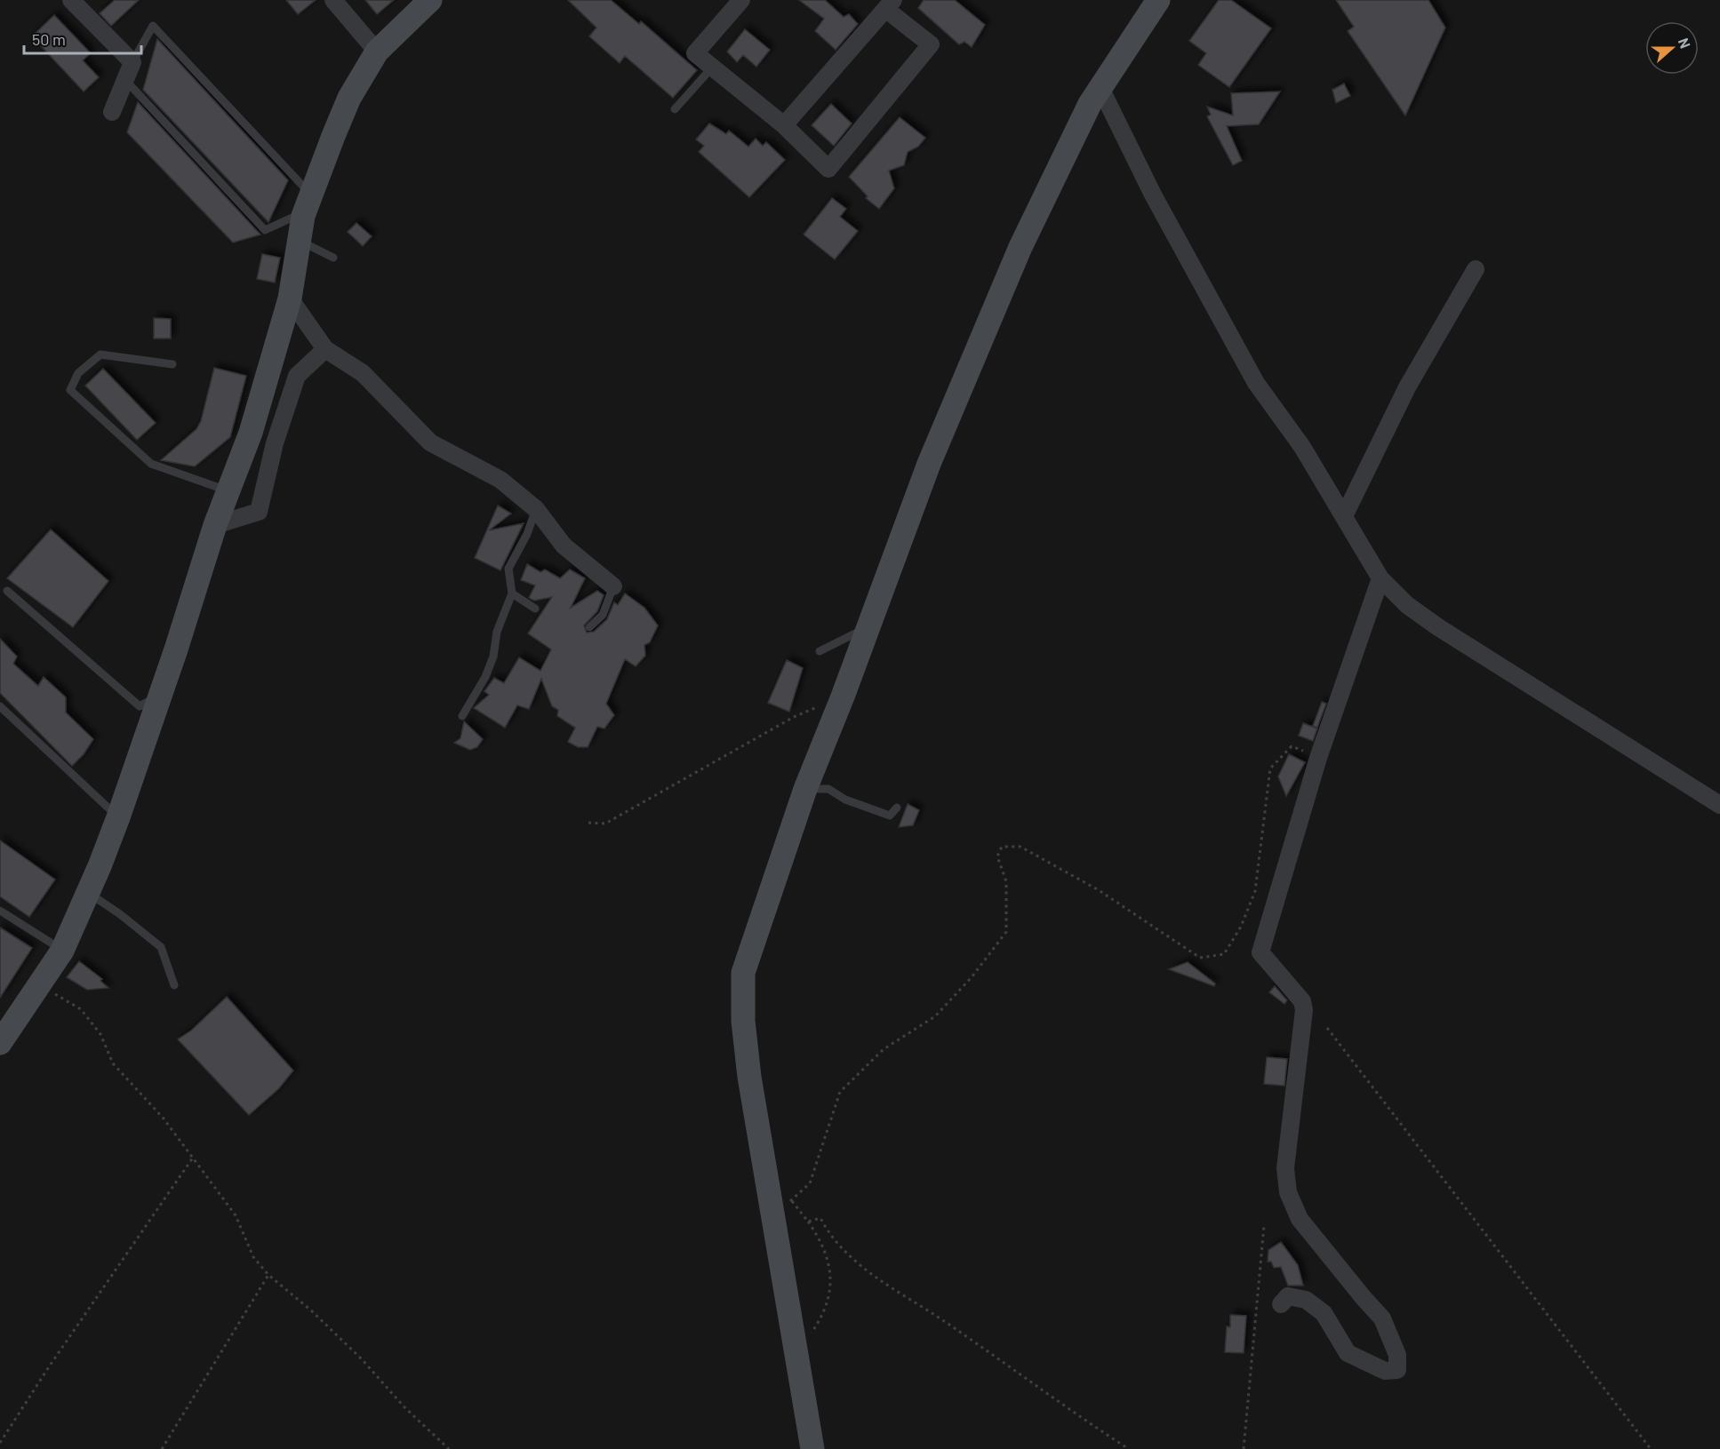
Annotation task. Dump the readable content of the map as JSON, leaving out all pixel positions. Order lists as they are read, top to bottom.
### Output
{
  "scale_bar": "50 m",
  "north": "right"
}
